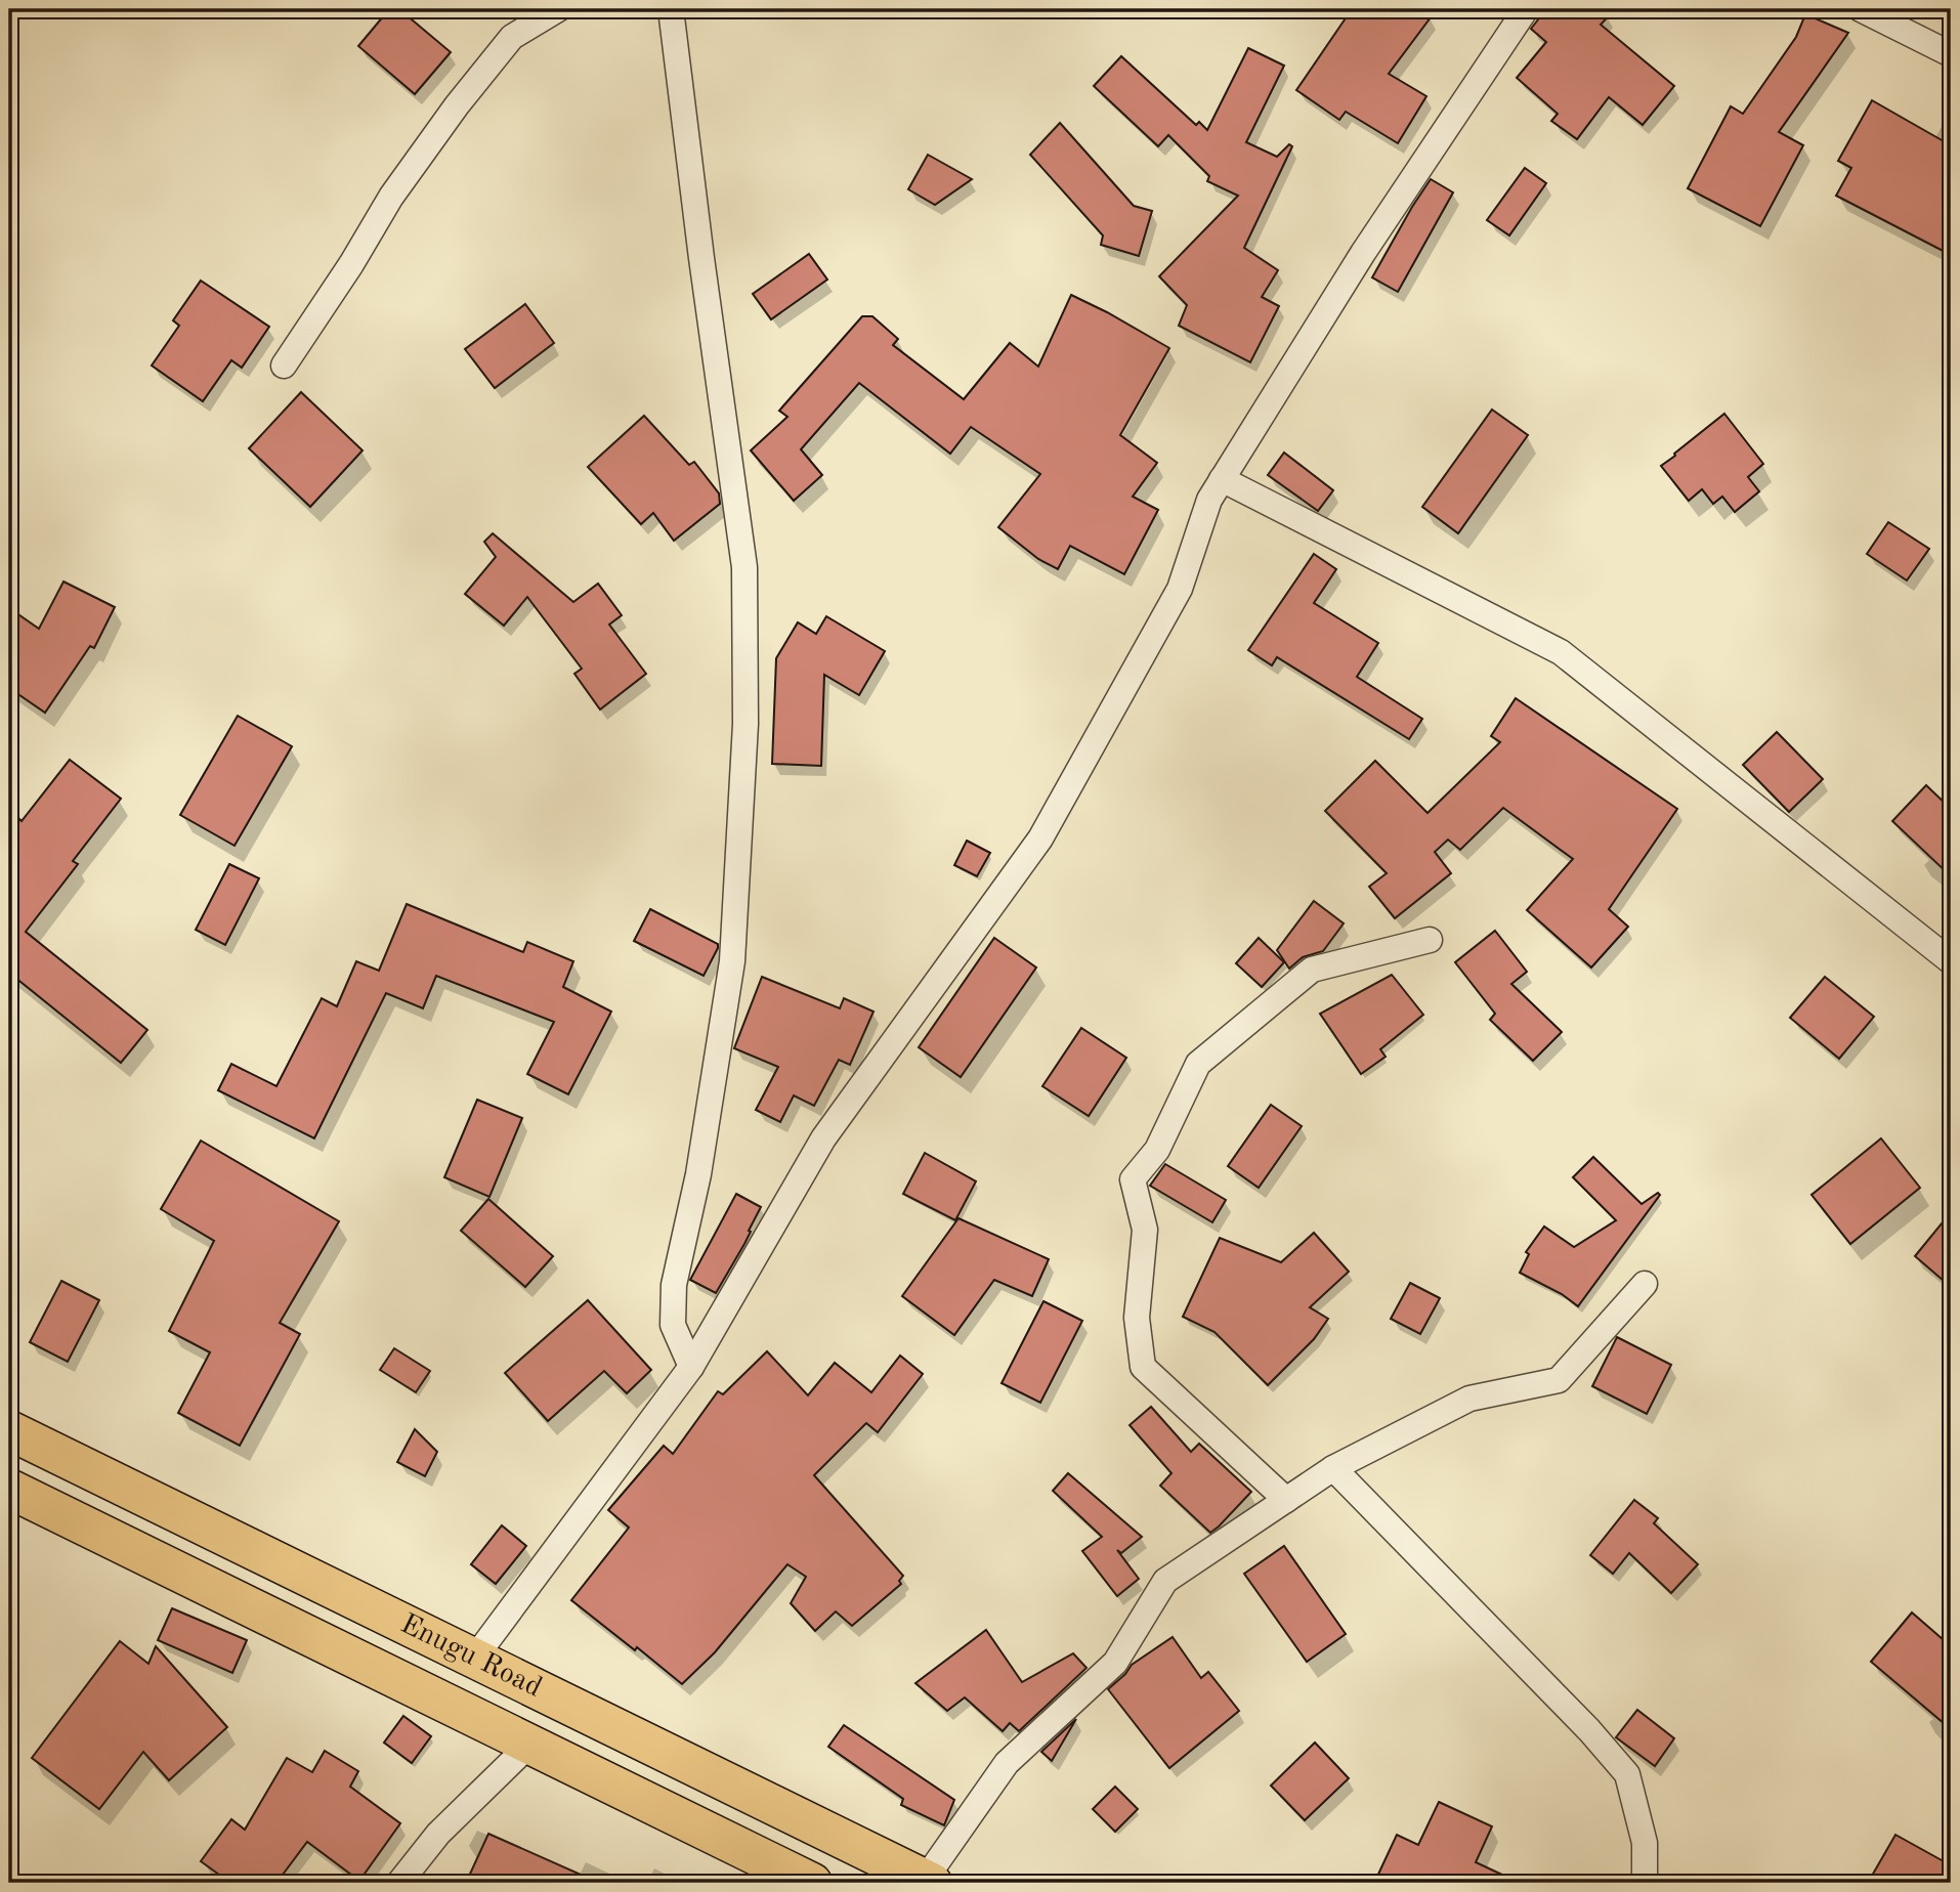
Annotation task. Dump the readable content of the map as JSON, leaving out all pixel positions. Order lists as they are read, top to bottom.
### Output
{
  "streets": {
    "main road": ["Enugu Road"]
  }
}
